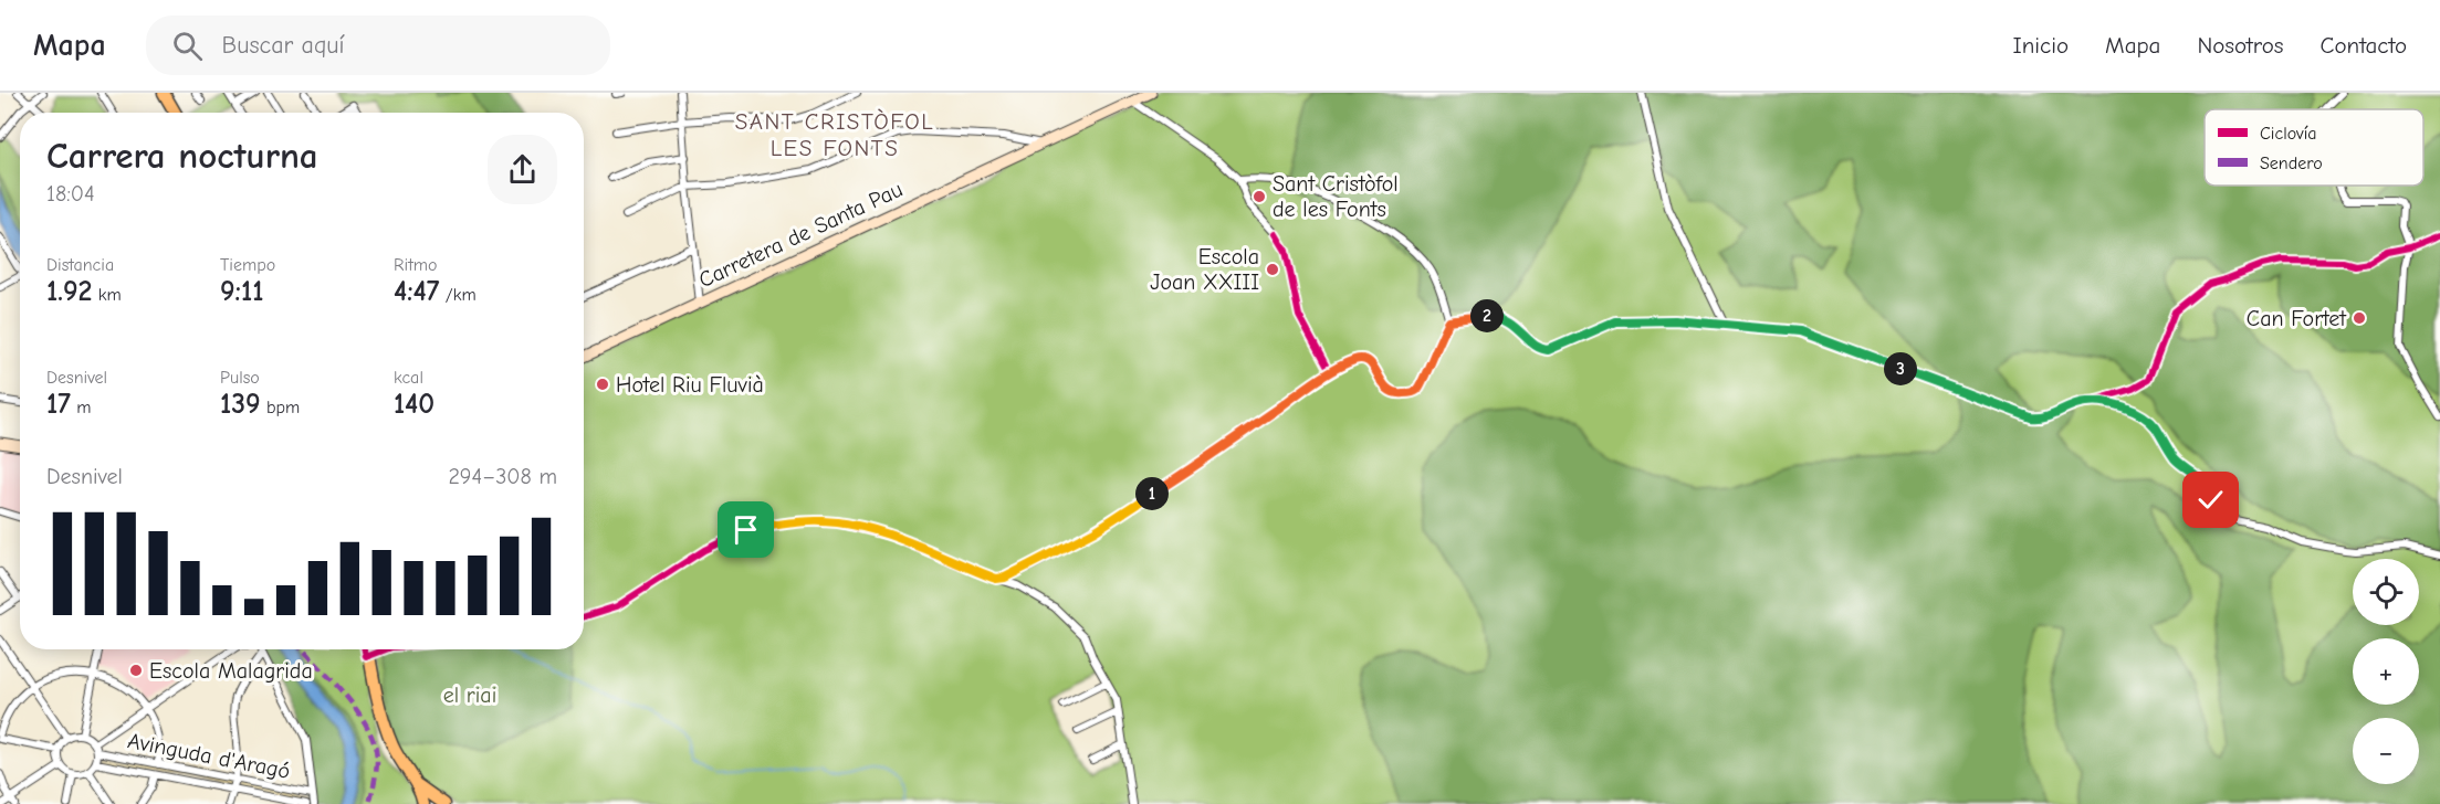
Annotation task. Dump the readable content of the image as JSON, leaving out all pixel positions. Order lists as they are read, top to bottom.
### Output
{
  "streets": {
    "main road": ["Carretera de Santa Pau"],
    "street": ["Avinguda d'Aragó"]
  },
  "districts": ["SANT CRISTÒFOL LES FONTS"],
  "parks": ["el riai"],
  "places": [
    "Sant Cristòfol de les Fonts",
    "Escola Joan XXIII",
    "Can Fortet",
    "Hotel Riu Fluvià",
    "Escola Malagrida"
  ],
  "legend": ["Ciclovía", "Sendero"],
  "page": {
    "header": "Mapa",
    "search": "Buscar aquí",
    "nav": [
      "Inicio",
      "Mapa",
      "Nosotros",
      "Contacto"
    ],
    "heading": ["Carrera nocturna", "18:04"],
    "stats": [
      ["Distancia", "1.92 km"],
      ["Tiempo", "9:11"],
      ["Ritmo", "4:47 /km"],
      ["Desnivel", "17 m"],
      ["Pulso", "139 bpm"],
      ["kcal", "140"]
    ],
    "pins": ["2", "3", "1"],
    "chart": ["Desnivel", "294–308 m"],
    "map_buttons": ["+", "−"]
  }
}
